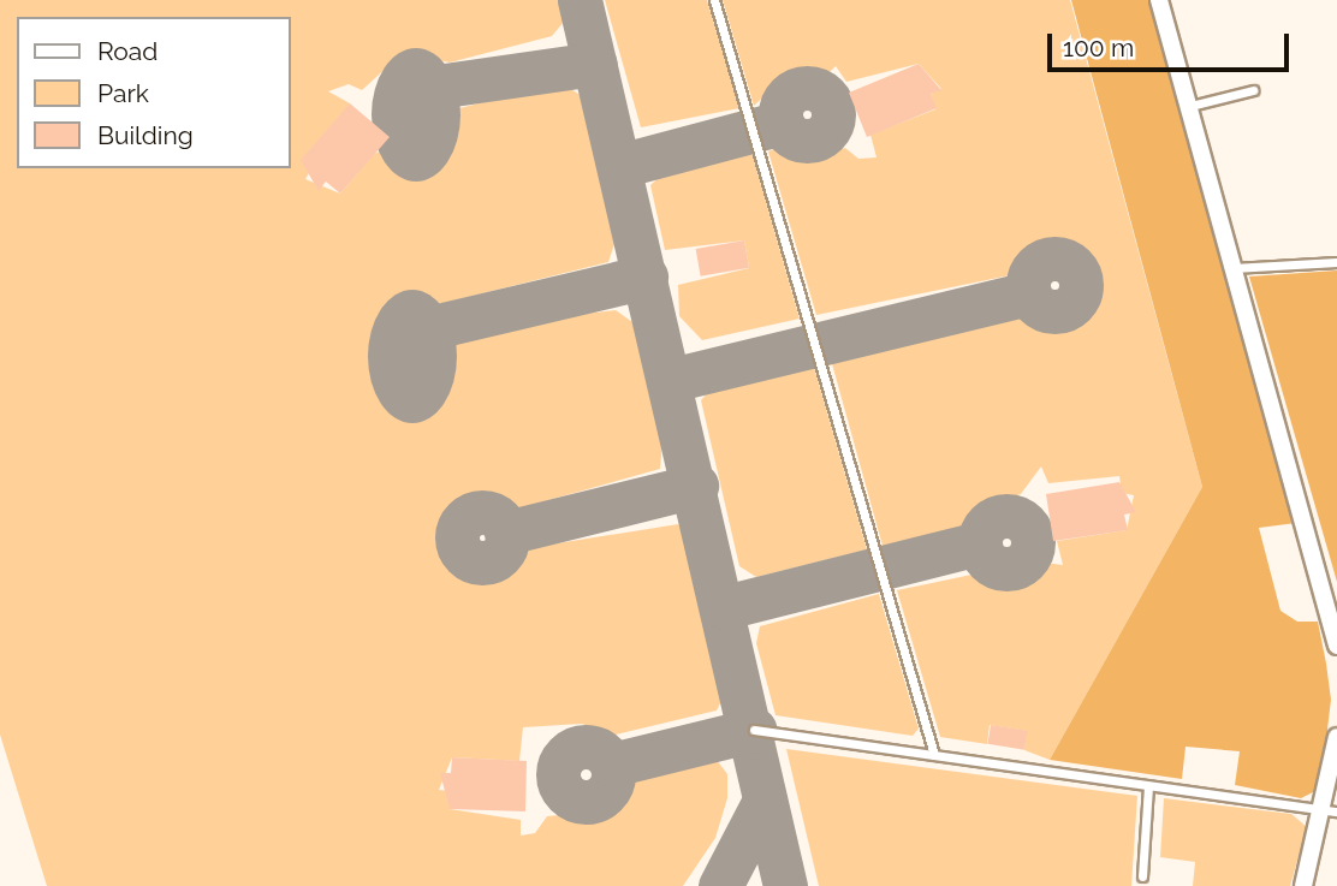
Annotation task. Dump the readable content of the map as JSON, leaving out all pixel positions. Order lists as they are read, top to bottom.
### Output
{
  "legend": ["Road", "Park", "Building"],
  "scale_bar": "100 m"
}
